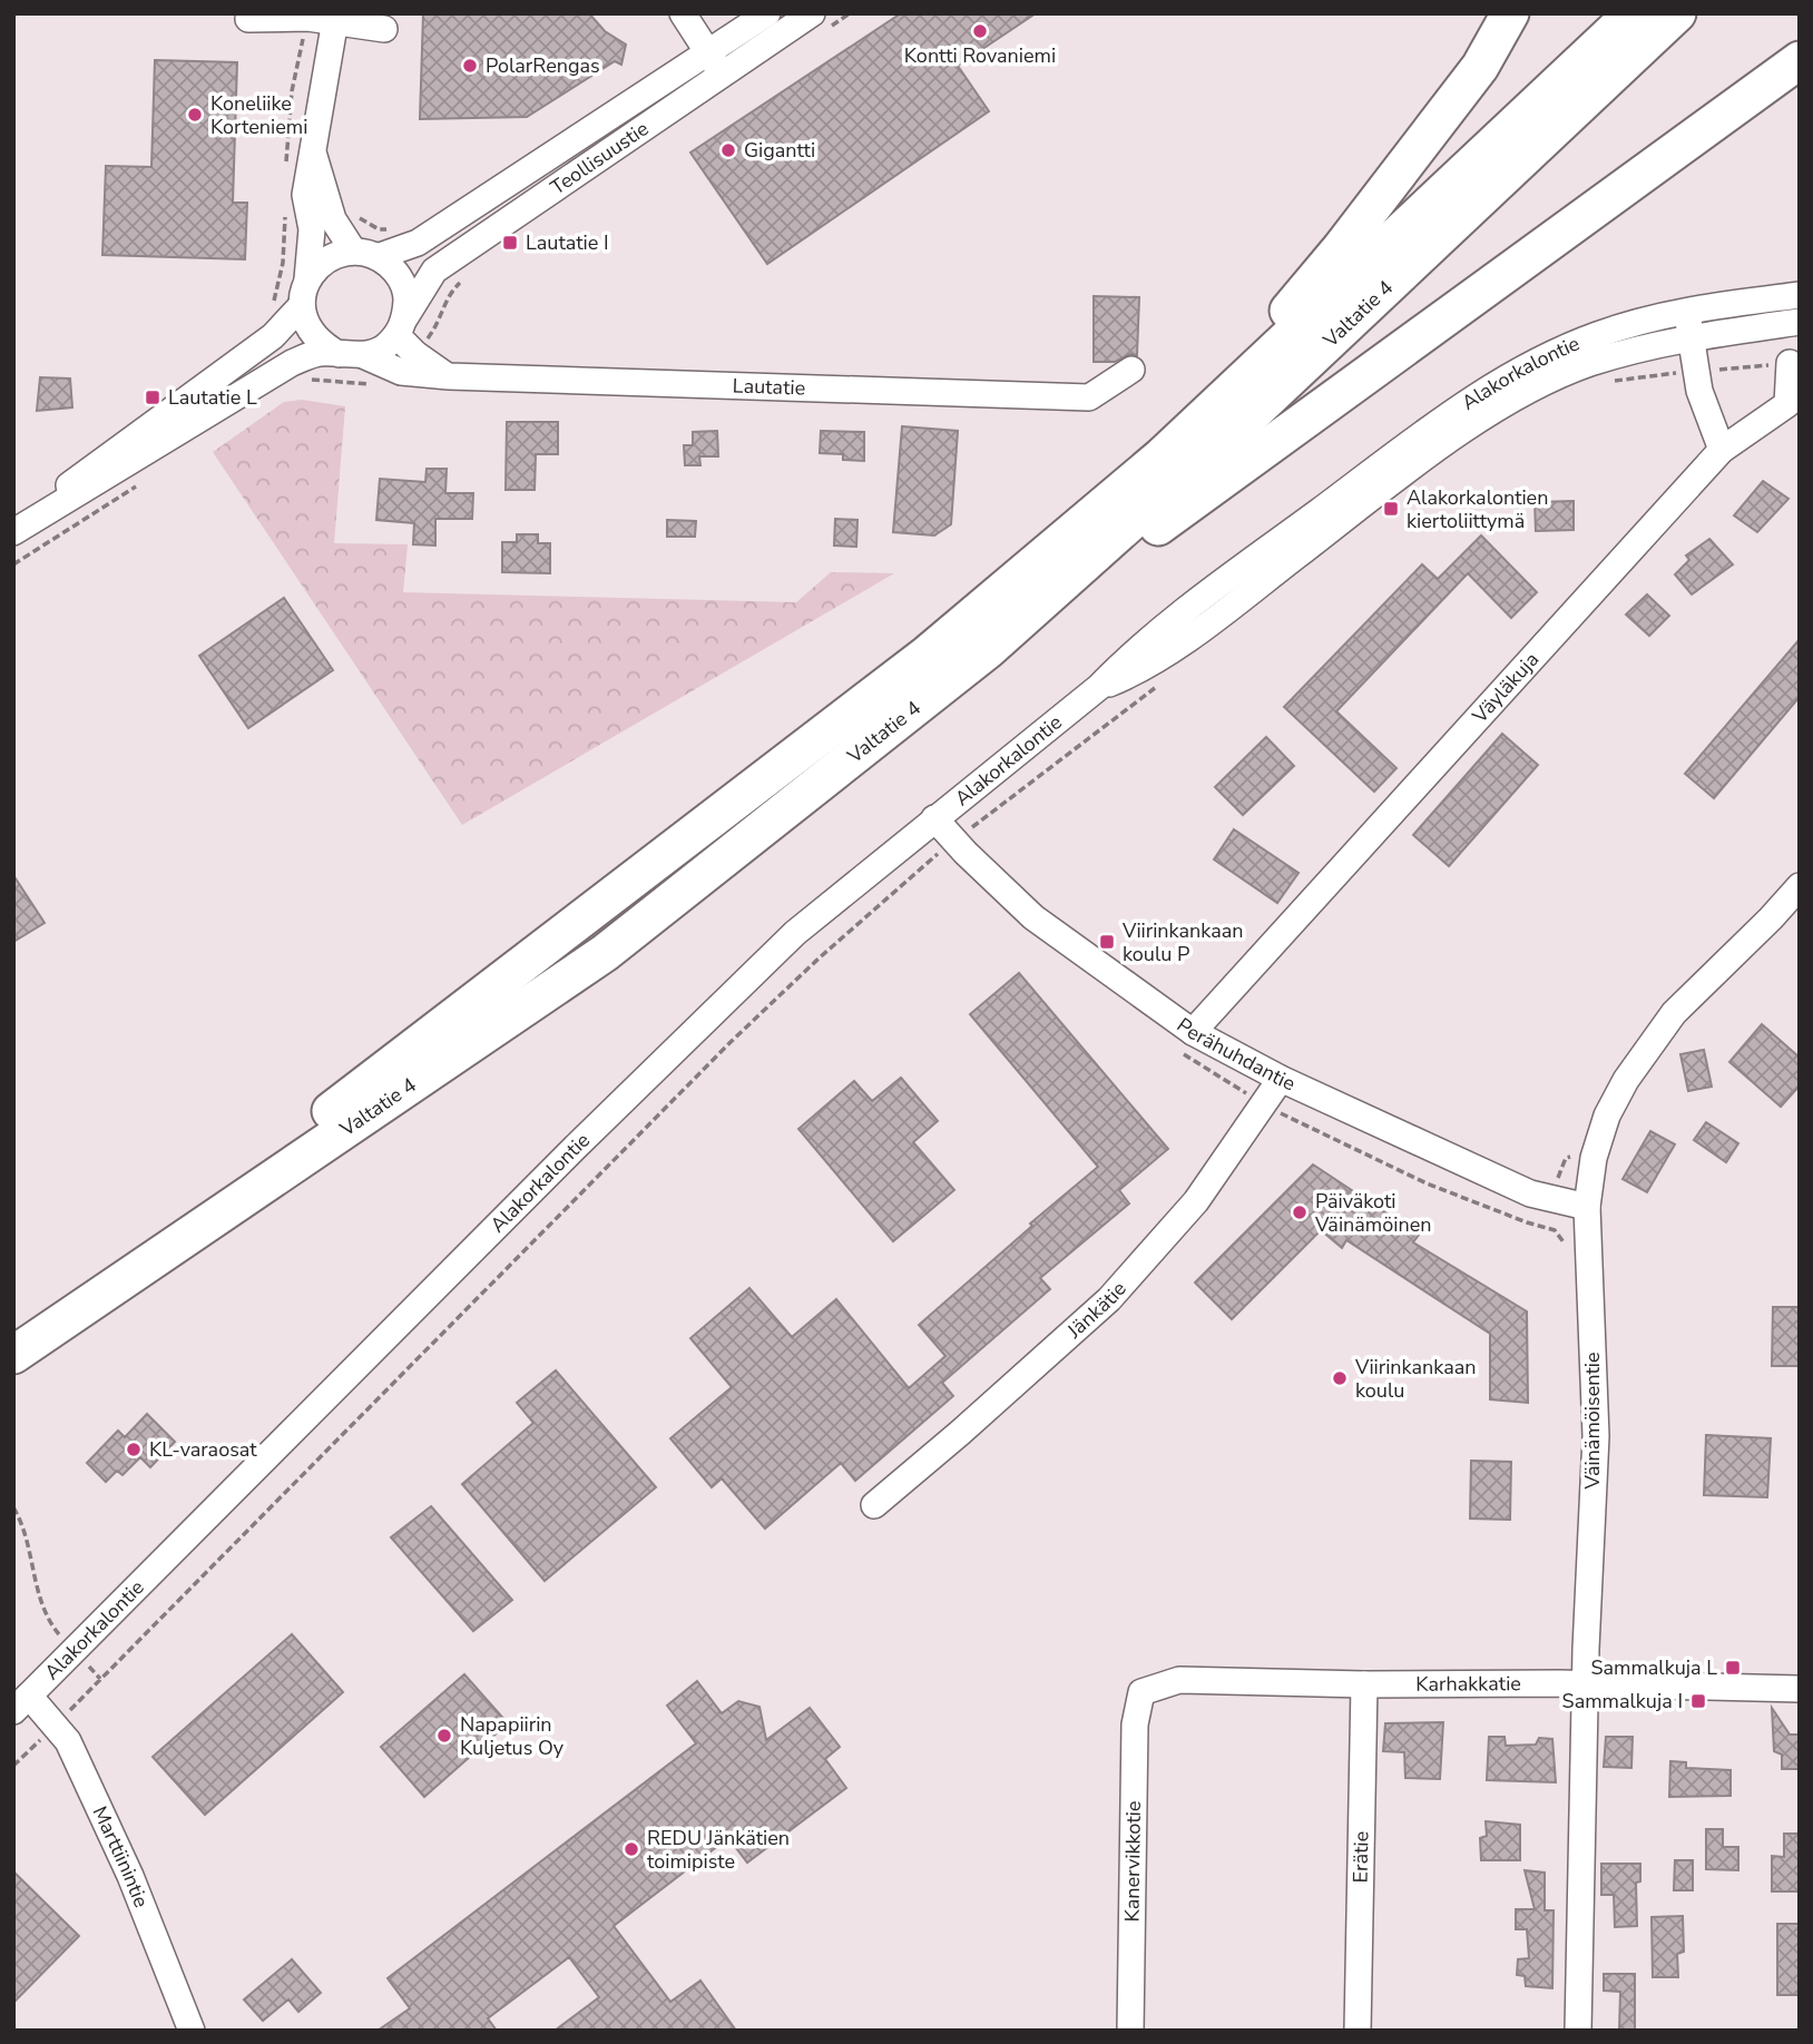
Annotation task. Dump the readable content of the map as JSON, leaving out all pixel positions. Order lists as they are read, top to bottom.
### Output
{
  "streets": {
    "highway": ["Valtatie 4"],
    "street": [
      "Teollisuustie",
      "Alakorkalontie",
      "Lautatie",
      "Väyläkuja",
      "Perähuhdantie",
      "Jänkätie",
      "Väinämöisentie",
      "Karhakkatie",
      "Marttiinintie",
      "Erätie",
      "Kanervikkotie"
    ]
  },
  "crossings": [
    ["Teollisuustie", "Lautatie"],
    ["Alakorkalontie", "Perähuhdantie"],
    ["Alakorkalontie", "Marttiinintie"],
    ["Väyläkuja", "Perähuhdantie"],
    ["Perähuhdantie", "Jänkätie"],
    ["Perähuhdantie", "Väinämöisentie"],
    ["Väinämöisentie", "Karhakkatie"],
    ["Karhakkatie", "Erätie"],
    ["Karhakkatie", "Kanervikkotie"]
  ],
  "places": {
    "other": [
      "Kontti Rovaniemi",
      "PolarRengas",
      "Koneliike Korteniemi",
      "Gigantti",
      "Päiväkoti Väinämöinen",
      "Viirinkankaan koulu",
      "KL-varaosat",
      "Napapiirin Kuljetus Oy",
      "REDU Jänkätien toimipiste"
    ],
    "transit": [
      "Lautatie I",
      "Lautatie L",
      "Alakorkalontien kiertoliittymä",
      "Viirinkankaan koulu P",
      "Sammalkuja L",
      "Sammalkuja I"
    ]
  }
}
